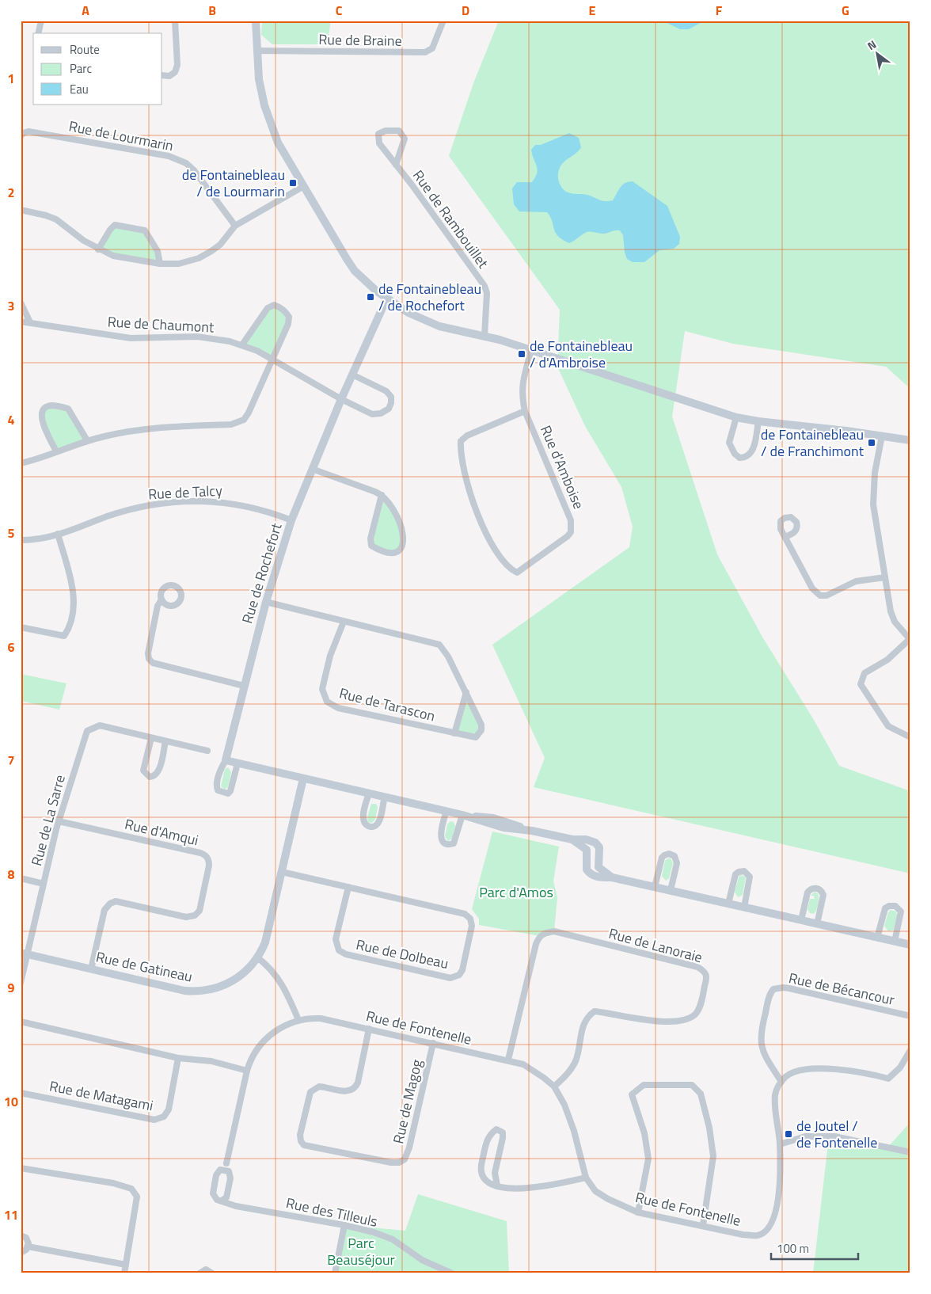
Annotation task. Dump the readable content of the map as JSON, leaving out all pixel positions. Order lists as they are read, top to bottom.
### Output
{
  "streets": {
    "street": [
      "Rue de Braine",
      "Rue de Lourmarin",
      "Rue de Rambouillet",
      "Rue de Chaumont",
      "Rue d'Amboise",
      "Rue de Talcy",
      "Rue de Rochefort",
      "Rue de Tarascon",
      "Rue de La Sarre",
      "Rue d'Amqui",
      "Rue de Lanoraie",
      "Rue de Dolbeau",
      "Rue de Gatineau",
      "Rue de Bécancour",
      "Rue de Fontenelle",
      "Rue de Matagami",
      "Rue de Magog",
      "Rue des Tilleuls"
    ]
  },
  "crossings": [
    ["Rue de Chaumont", "Rue de Rochefort"],
    ["Rue de Talcy", "Rue de Rochefort"],
    ["Rue de Rochefort", "Rue de Tarascon"],
    ["Rue de La Sarre", "Rue d'Amqui"],
    ["Rue de La Sarre", "Rue de Gatineau"],
    ["Rue d'Amqui", "Rue de Gatineau"],
    ["Rue de Lanoraie", "Rue de Fontenelle"],
    ["Rue de Dolbeau", "Rue de Gatineau"],
    ["Rue de Bécancour", "Rue de Fontenelle"],
    ["Rue de Fontenelle", "Rue de Magog"]
  ],
  "parks": ["Parc d'Amos", "Parc Beauséjour"],
  "places": {
    "transit": [
      "de Fontainebleau / de Lourmarin",
      "de Fontainebleau / de Rochefort",
      "de Fontainebleau / d'Ambroise",
      "de Fontainebleau / de Franchimont",
      "de Joutel / de Fontenelle"
    ]
  },
  "legend": ["Route", "Parc", "Eau"],
  "scale_bar": "100 m",
  "north": "top left",
  "grid": {
    "columns": [
      "A",
      "B",
      "C",
      "D",
      "E",
      "F",
      "G"
    ],
    "rows": [
      "1",
      "2",
      "3",
      "4",
      "5",
      "6",
      "7",
      "8",
      "9",
      "10",
      "11"
    ]
  }
}
